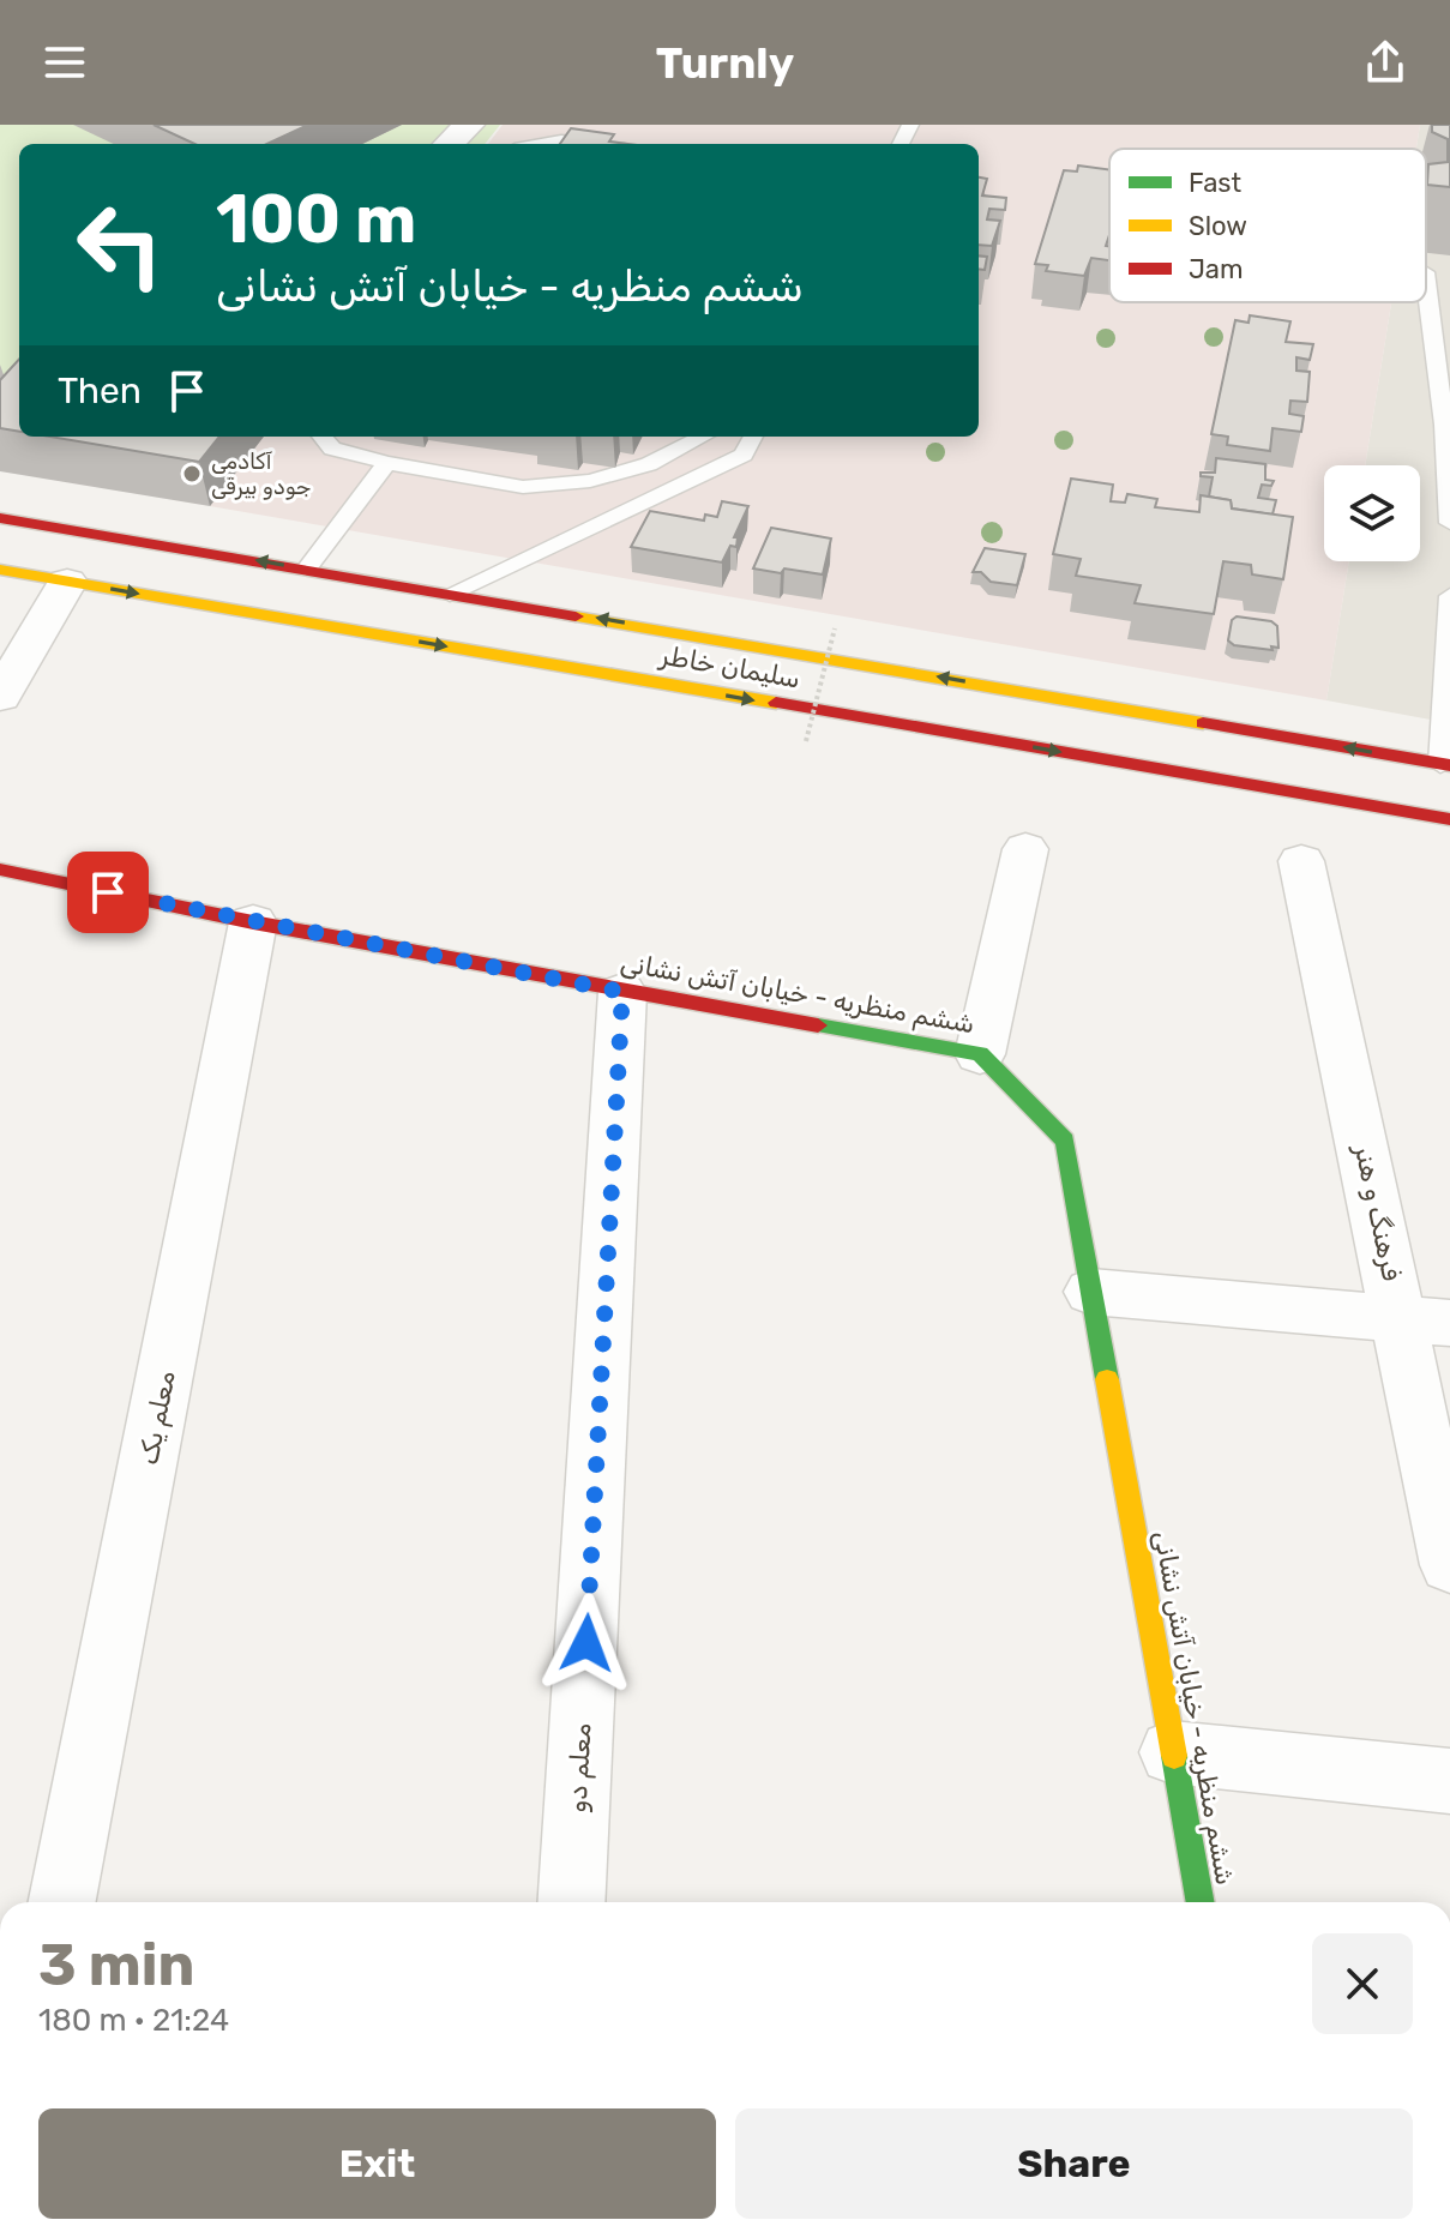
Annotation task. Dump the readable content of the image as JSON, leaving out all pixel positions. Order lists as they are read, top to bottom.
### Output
{
  "streets": {
    "main road": ["سلیمان خاطر", "ششم منظریه - خیابان آتش نشانی"],
    "street": ["فرهنگ و هنر", "معلم یک", "معلم دو"]
  },
  "crossings": [
    ["ششم منظریه - خیابان آتش نشانی", "معلم یک"],
    ["ششم منظریه - خیابان آتش نشانی", "معلم دو"]
  ],
  "places": ["آکادمی جودو بیرقی"],
  "legend": ["Fast", "Slow", "Jam"],
  "page": {
    "header": "Turnly",
    "turn": ["100 m", "ششم منظریه - خیابان آتش نشانی"],
    "then": "Then",
    "heading": ["3 min", "180 m · 21:24"],
    "buttons": ["Exit", "Share"]
  }
}
